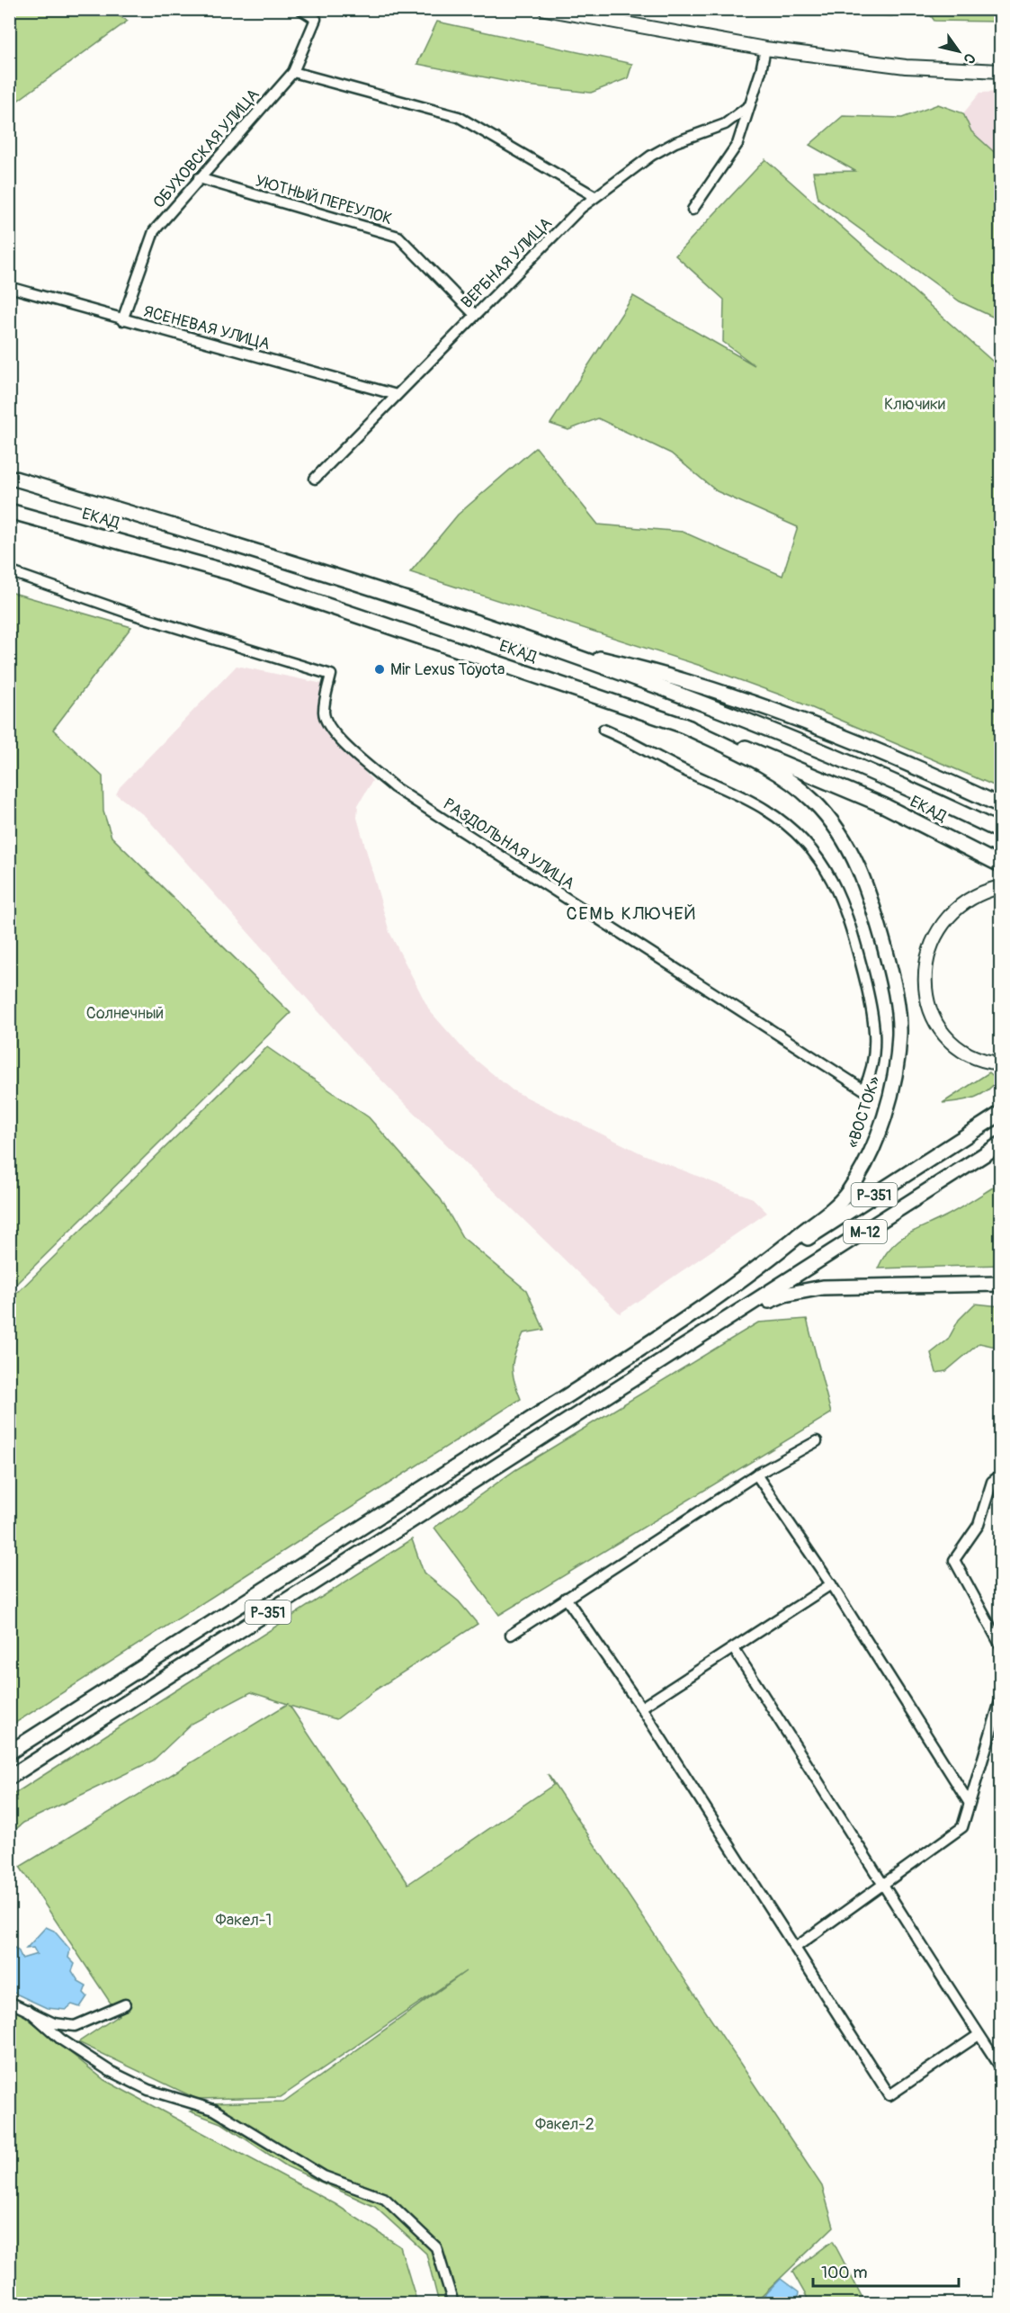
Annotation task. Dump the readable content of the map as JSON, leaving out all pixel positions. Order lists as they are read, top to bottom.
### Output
{
  "streets": {
    "highway": [
      "ЕКАД",
      "«ВОСТОК»",
      "Р-351",
      "М-12"
    ],
    "street": [
      "ОБУХОВСКАЯ УЛИЦА",
      "УЮТНЫЙ ПЕРЕУЛОК",
      "ВЕРБНАЯ УЛИЦА",
      "ЯСЕНЕВАЯ УЛИЦА",
      "РАЗДОЛЬНАЯ УЛИЦА"
    ]
  },
  "crossings": [
    ["ОБУХОВСКАЯ УЛИЦА", "УЮТНЫЙ ПЕРЕУЛОК"],
    ["ОБУХОВСКАЯ УЛИЦА", "ЯСЕНЕВАЯ УЛИЦА"],
    ["УЮТНЫЙ ПЕРЕУЛОК", "ВЕРБНАЯ УЛИЦА"],
    ["ВЕРБНАЯ УЛИЦА", "ЯСЕНЕВАЯ УЛИЦА"],
    ["ЕКАД", "«ВОСТОК»"],
    ["«ВОСТОК»", "Р-351"],
    ["Р-351", "М-12"]
  ],
  "districts": ["СЕМЬ КЛЮЧЕЙ"],
  "parks": [
    "Ключики",
    "Солнечный",
    "Факел-1",
    "Факел-2"
  ],
  "places": ["Mir Lexus Toyota"],
  "scale_bar": "100 m",
  "north": "bottom right"
}
